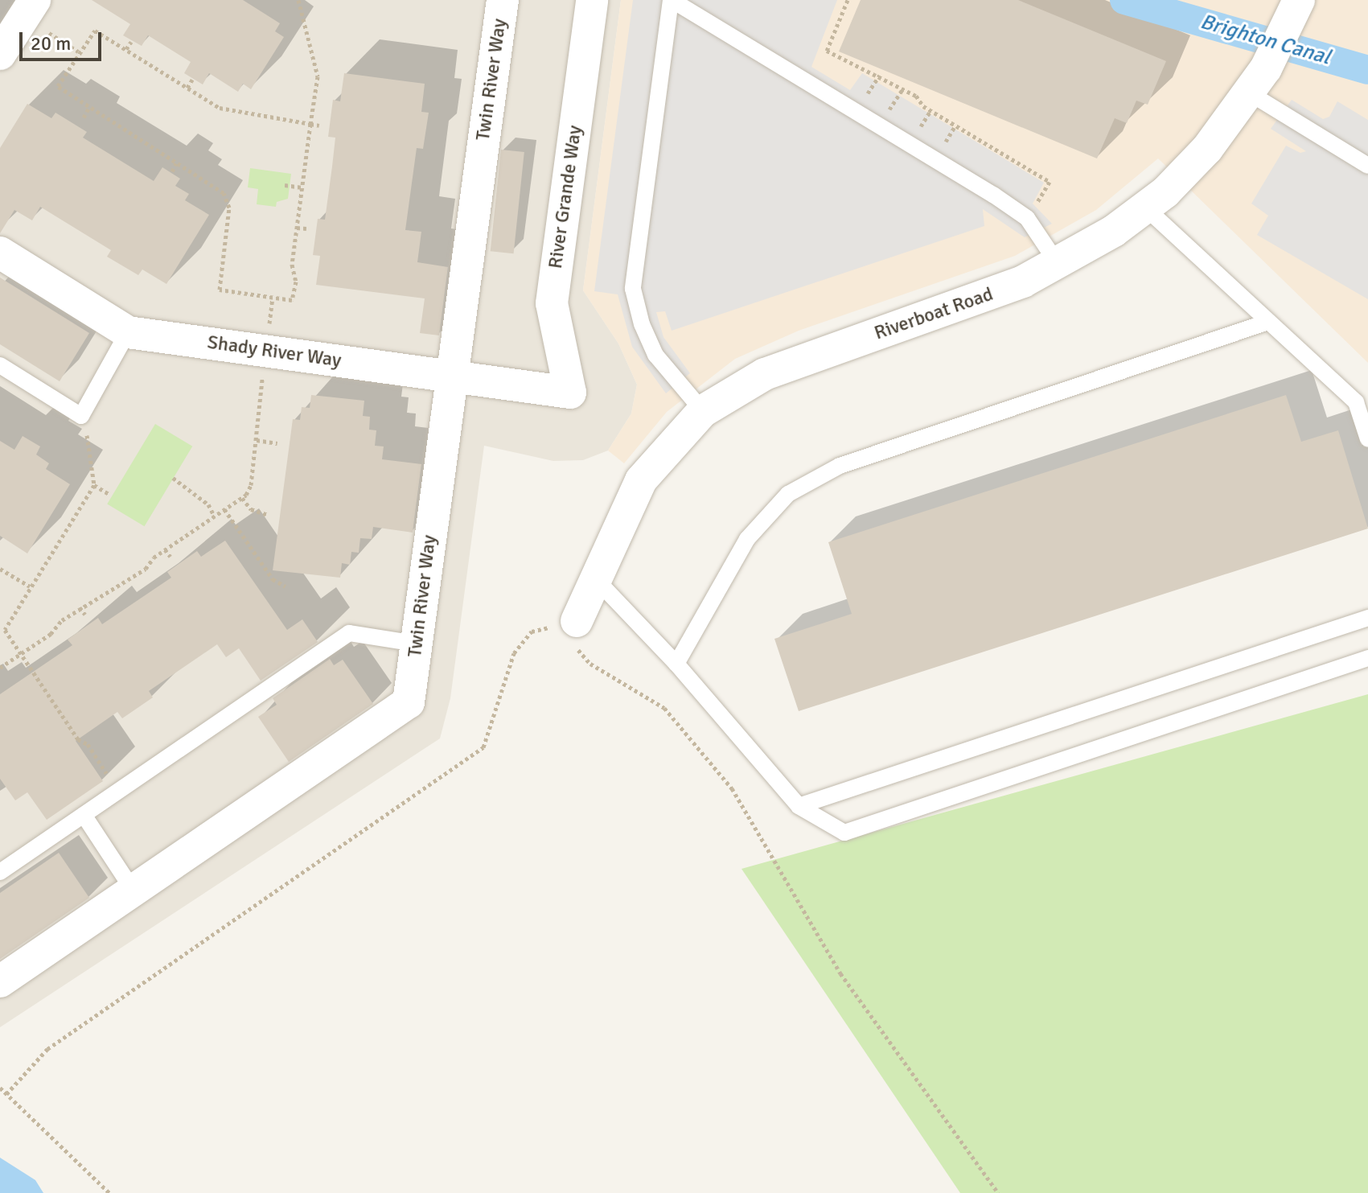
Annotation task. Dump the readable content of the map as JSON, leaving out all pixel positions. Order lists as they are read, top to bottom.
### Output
{
  "streets": {
    "street": [
      "Twin River Way",
      "River Grande Way",
      "Riverboat Road",
      "Shady River Way"
    ]
  },
  "crossings": [
    ["Twin River Way", "Shady River Way"],
    ["River Grande Way", "Shady River Way"]
  ],
  "water": ["Brighton Canal"],
  "scale_bar": "20 m"
}
